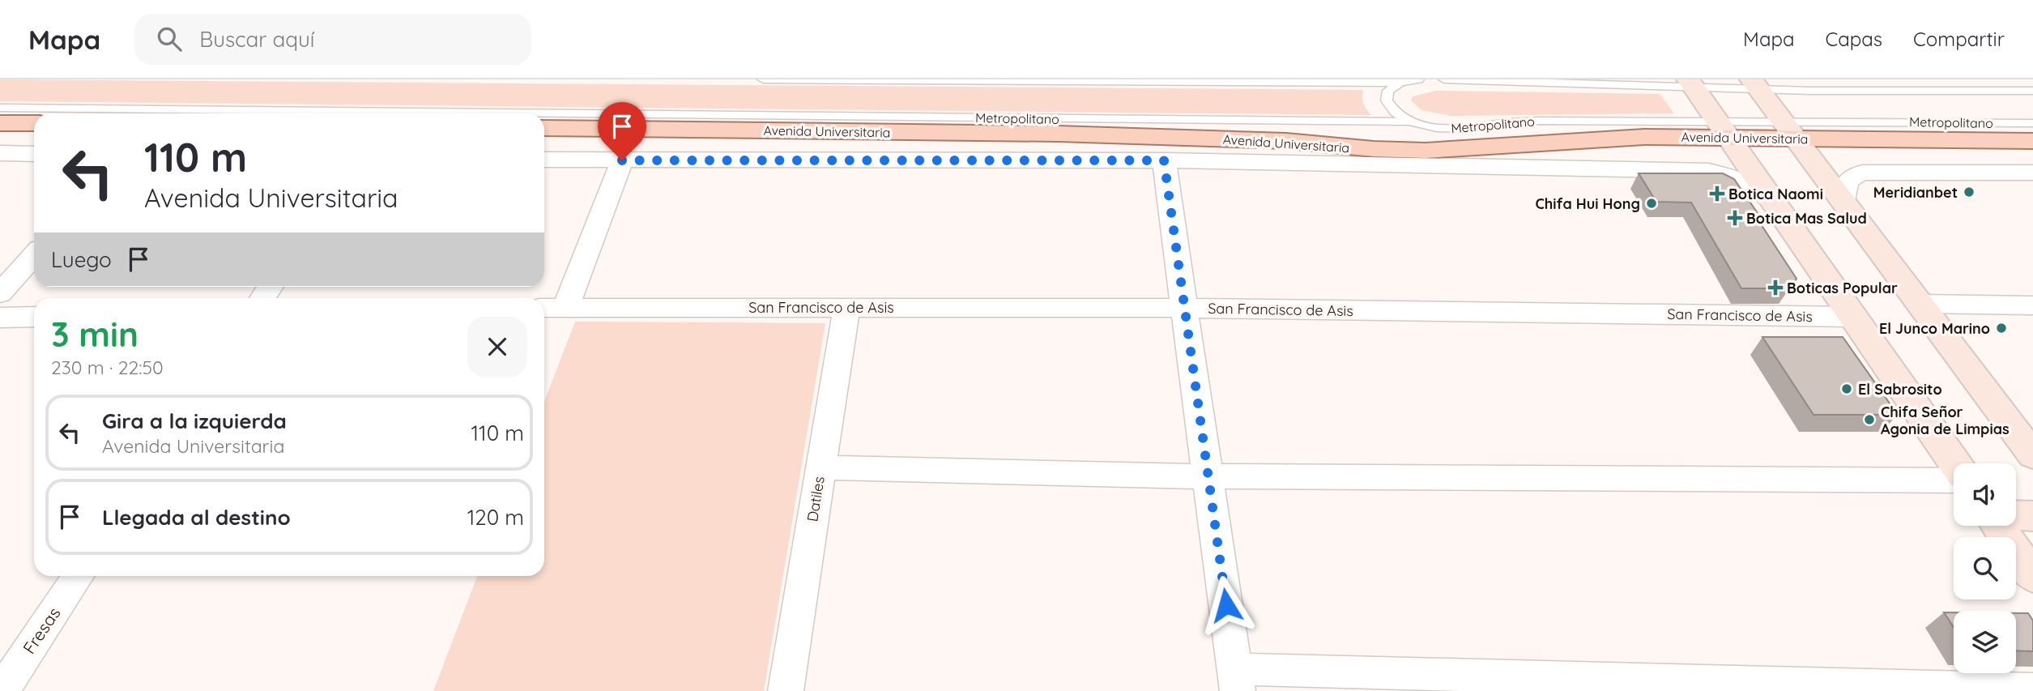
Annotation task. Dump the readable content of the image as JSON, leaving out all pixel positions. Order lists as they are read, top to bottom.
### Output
{
  "streets": {
    "main road": ["Avenida Universitaria"],
    "street": ["San Francisco de Asis", "Datiles", "Fresas"],
    "lane": ["Metropolitano"]
  },
  "crossings": [
    ["Metropolitano", "Avenida Universitaria"],
    ["San Francisco de Asis", "Datiles"]
  ],
  "places": {
    "other": [
      "Meridianbet",
      "Chifa Hui Hong",
      "El Junco Marino",
      "El Sabrosito",
      "Chifa Señor Agonia de Limpias"
    ],
    "health": ["Botica Naomi", "Botica Mas Salud", "Boticas Popular"]
  },
  "page": {
    "header": "Mapa",
    "search": "Buscar aquí",
    "nav": ["Mapa", "Capas", "Compartir"],
    "turn": ["110 m", "Avenida Universitaria"],
    "then": "Luego",
    "heading": ["3 min", "230 m · 22:50"],
    "list": [
      {
        "name": "Gira a la izquierda",
        "note": "Avenida Universitaria",
        "value": "110 m"
      },
      {
        "name": "Llegada al destino",
        "value": "120 m"
      }
    ]
  }
}
